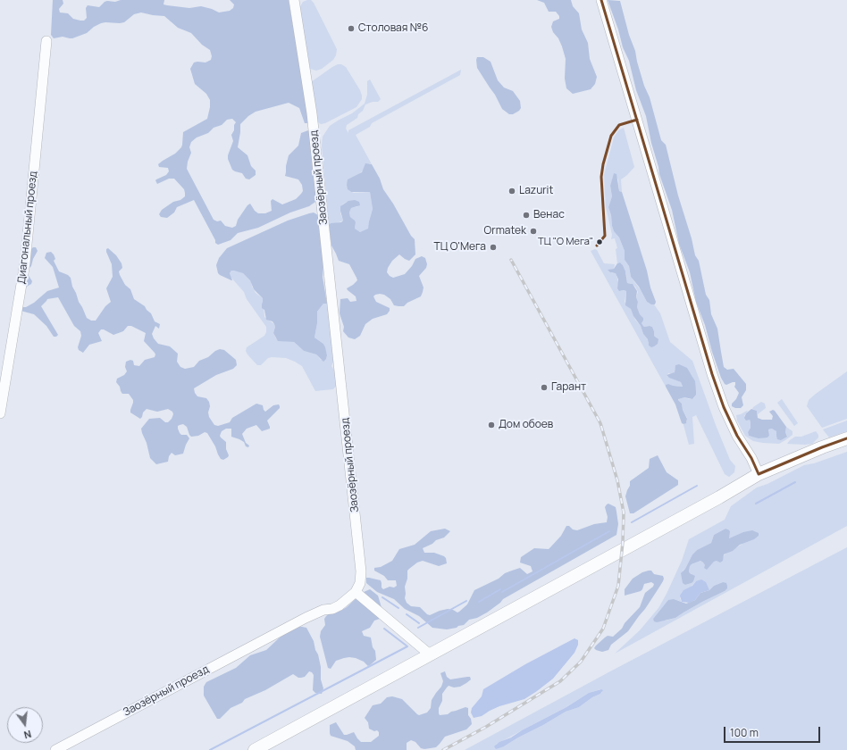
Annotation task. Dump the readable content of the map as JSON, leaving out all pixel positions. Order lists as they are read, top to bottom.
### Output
{
  "streets": {
    "street": ["Заозёрный проезд", "Диагональный проезд"]
  },
  "places": [
    "Столовая №6",
    "Lazurit",
    "Венас",
    "Ormatek",
    "ТЦ \"О Мега\"",
    "ТЦ О'Мега",
    "Гарант",
    "Дом обоев"
  ],
  "scale_bar": "100 m",
  "north": "bottom"
}
